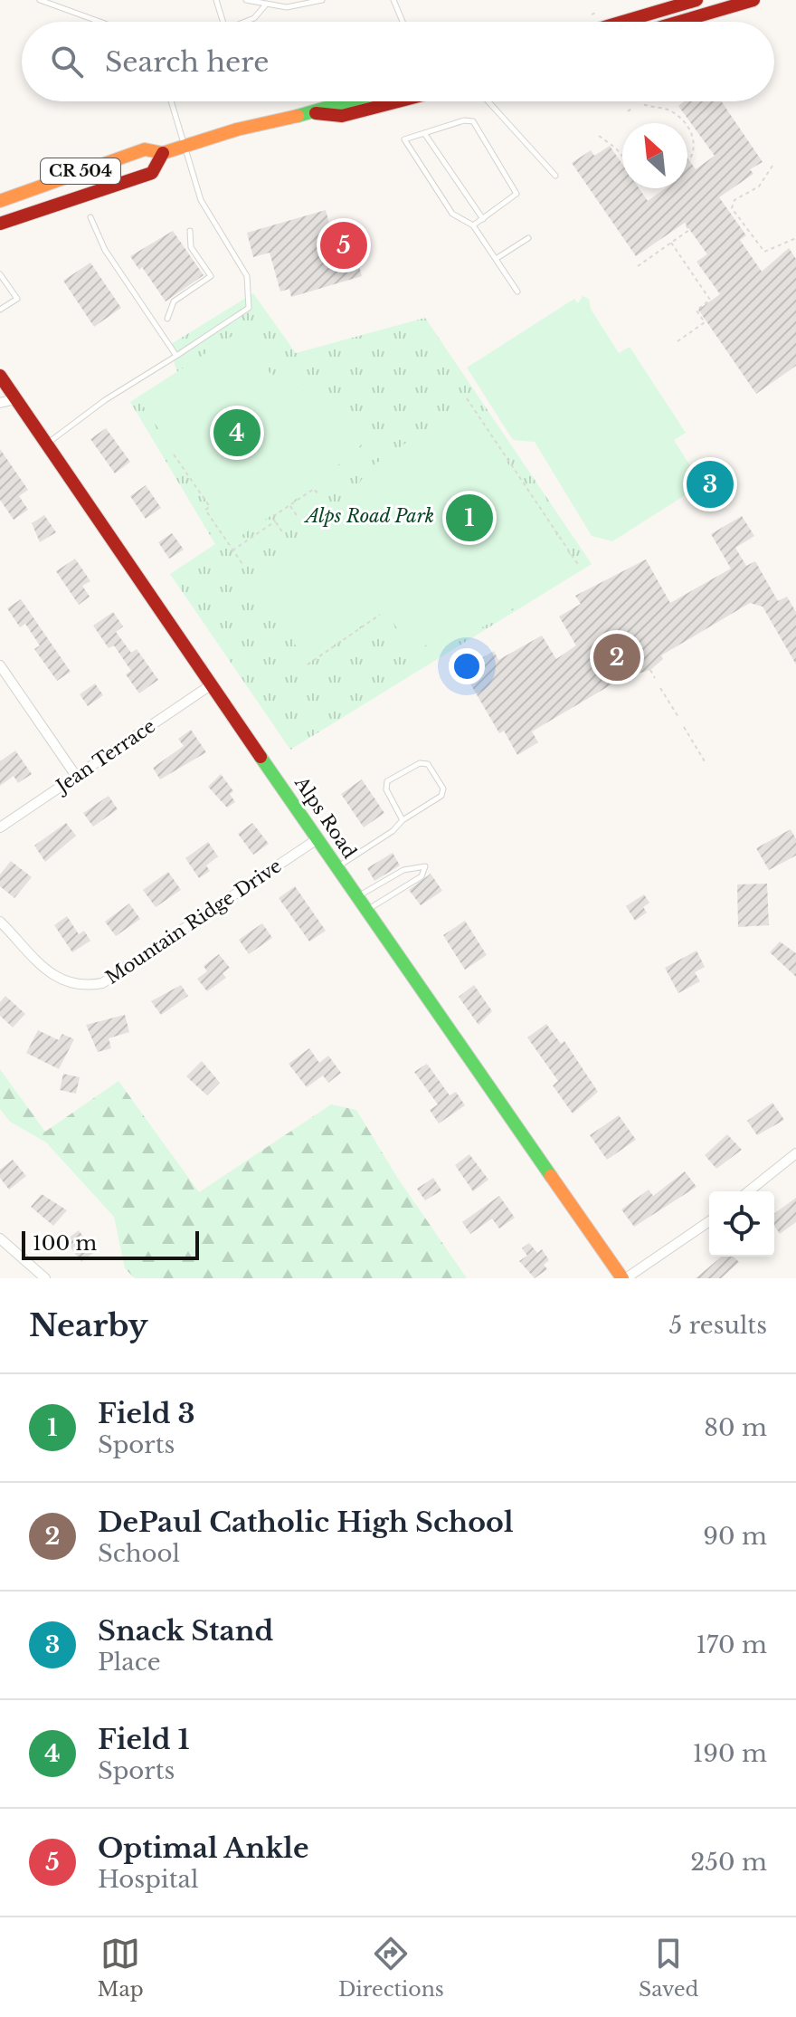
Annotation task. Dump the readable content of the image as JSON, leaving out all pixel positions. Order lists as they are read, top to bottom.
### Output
{
  "streets": {
    "main road": ["CR 504", "Alps Road"],
    "street": ["Jean Terrace", "Mountain Ridge Drive"]
  },
  "crossings": [
    ["Jean Terrace", "Alps Road"],
    ["Alps Road", "Mountain Ridge Drive"]
  ],
  "parks": ["Alps Road Park"],
  "scale_bar": "100 m",
  "north": "top left",
  "page": {
    "search": "Search here",
    "pins": [
      "5",
      "4",
      "3",
      "1",
      "2"
    ],
    "scale": "100 m",
    "heading": ["Nearby", "5 results"],
    "list": [
      {
        "mark": "1",
        "name": "Field 3",
        "note": "Sports",
        "value": "80 m"
      },
      {
        "mark": "2",
        "name": "DePaul Catholic High School",
        "note": "School",
        "value": "90 m"
      },
      {
        "mark": "3",
        "name": "Snack Stand",
        "note": "Place",
        "value": "170 m"
      },
      {
        "mark": "4",
        "name": "Field 1",
        "note": "Sports",
        "value": "190 m"
      },
      {
        "mark": "5",
        "name": "Optimal Ankle",
        "note": "Hospital",
        "value": "250 m"
      }
    ],
    "nav": ["Map", "Directions", "Saved"]
  }
}
